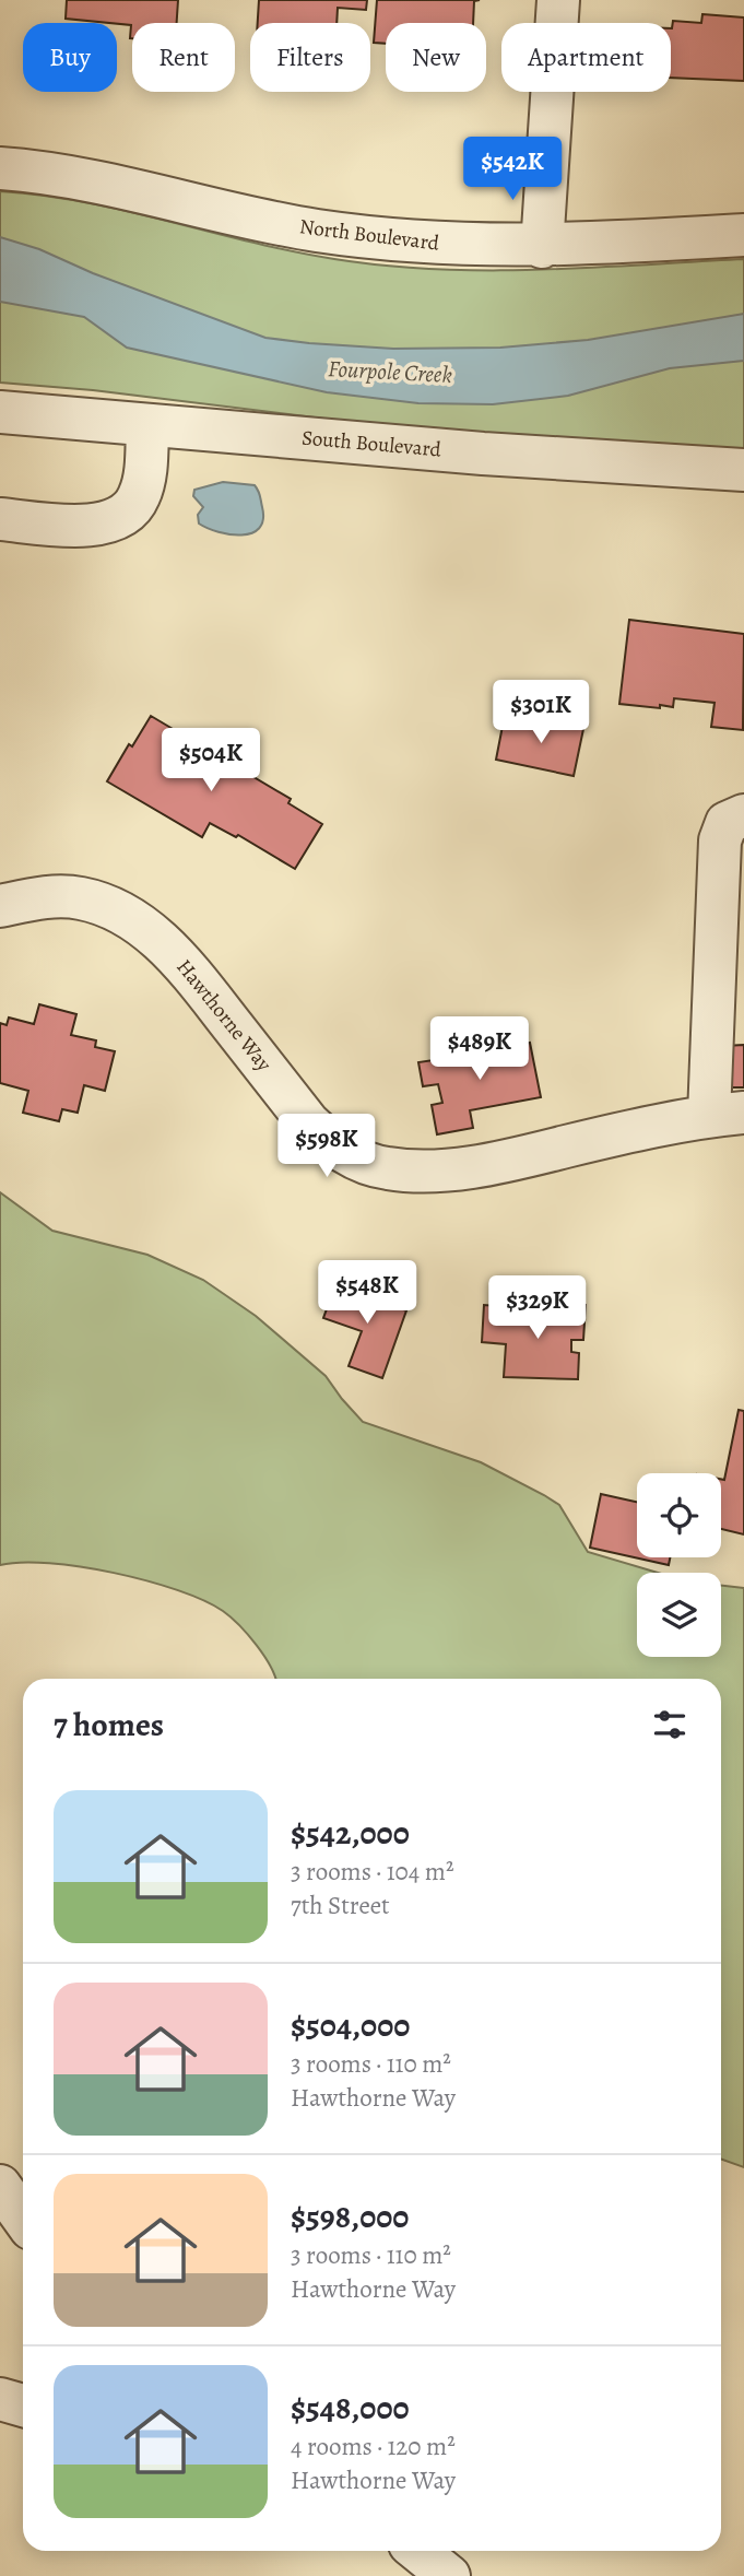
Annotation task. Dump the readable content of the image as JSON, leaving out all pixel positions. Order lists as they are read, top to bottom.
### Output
{
  "streets": {
    "street": ["North Boulevard", "South Boulevard", "Hawthorne Way"]
  },
  "water": ["Fourpole Creek"],
  "page": {
    "chip": [
      "Buy",
      "Rent",
      "Filters",
      "New",
      "Apartment"
    ],
    "price": [
      "$542K",
      "$301K",
      "$504K",
      "$489K",
      "$598K",
      "$548K",
      "$329K"
    ],
    "heading": "7 homes",
    "list": [
      {
        "name": "$542,000",
        "note": "3 rooms · 104 m² · 7th Street"
      },
      {
        "name": "$504,000",
        "note": "3 rooms · 110 m² · Hawthorne Way"
      },
      {
        "name": "$598,000",
        "note": "3 rooms · 110 m² · Hawthorne Way"
      },
      {
        "name": "$548,000",
        "note": "4 rooms · 120 m² · Hawthorne Way"
      }
    ]
  }
}
